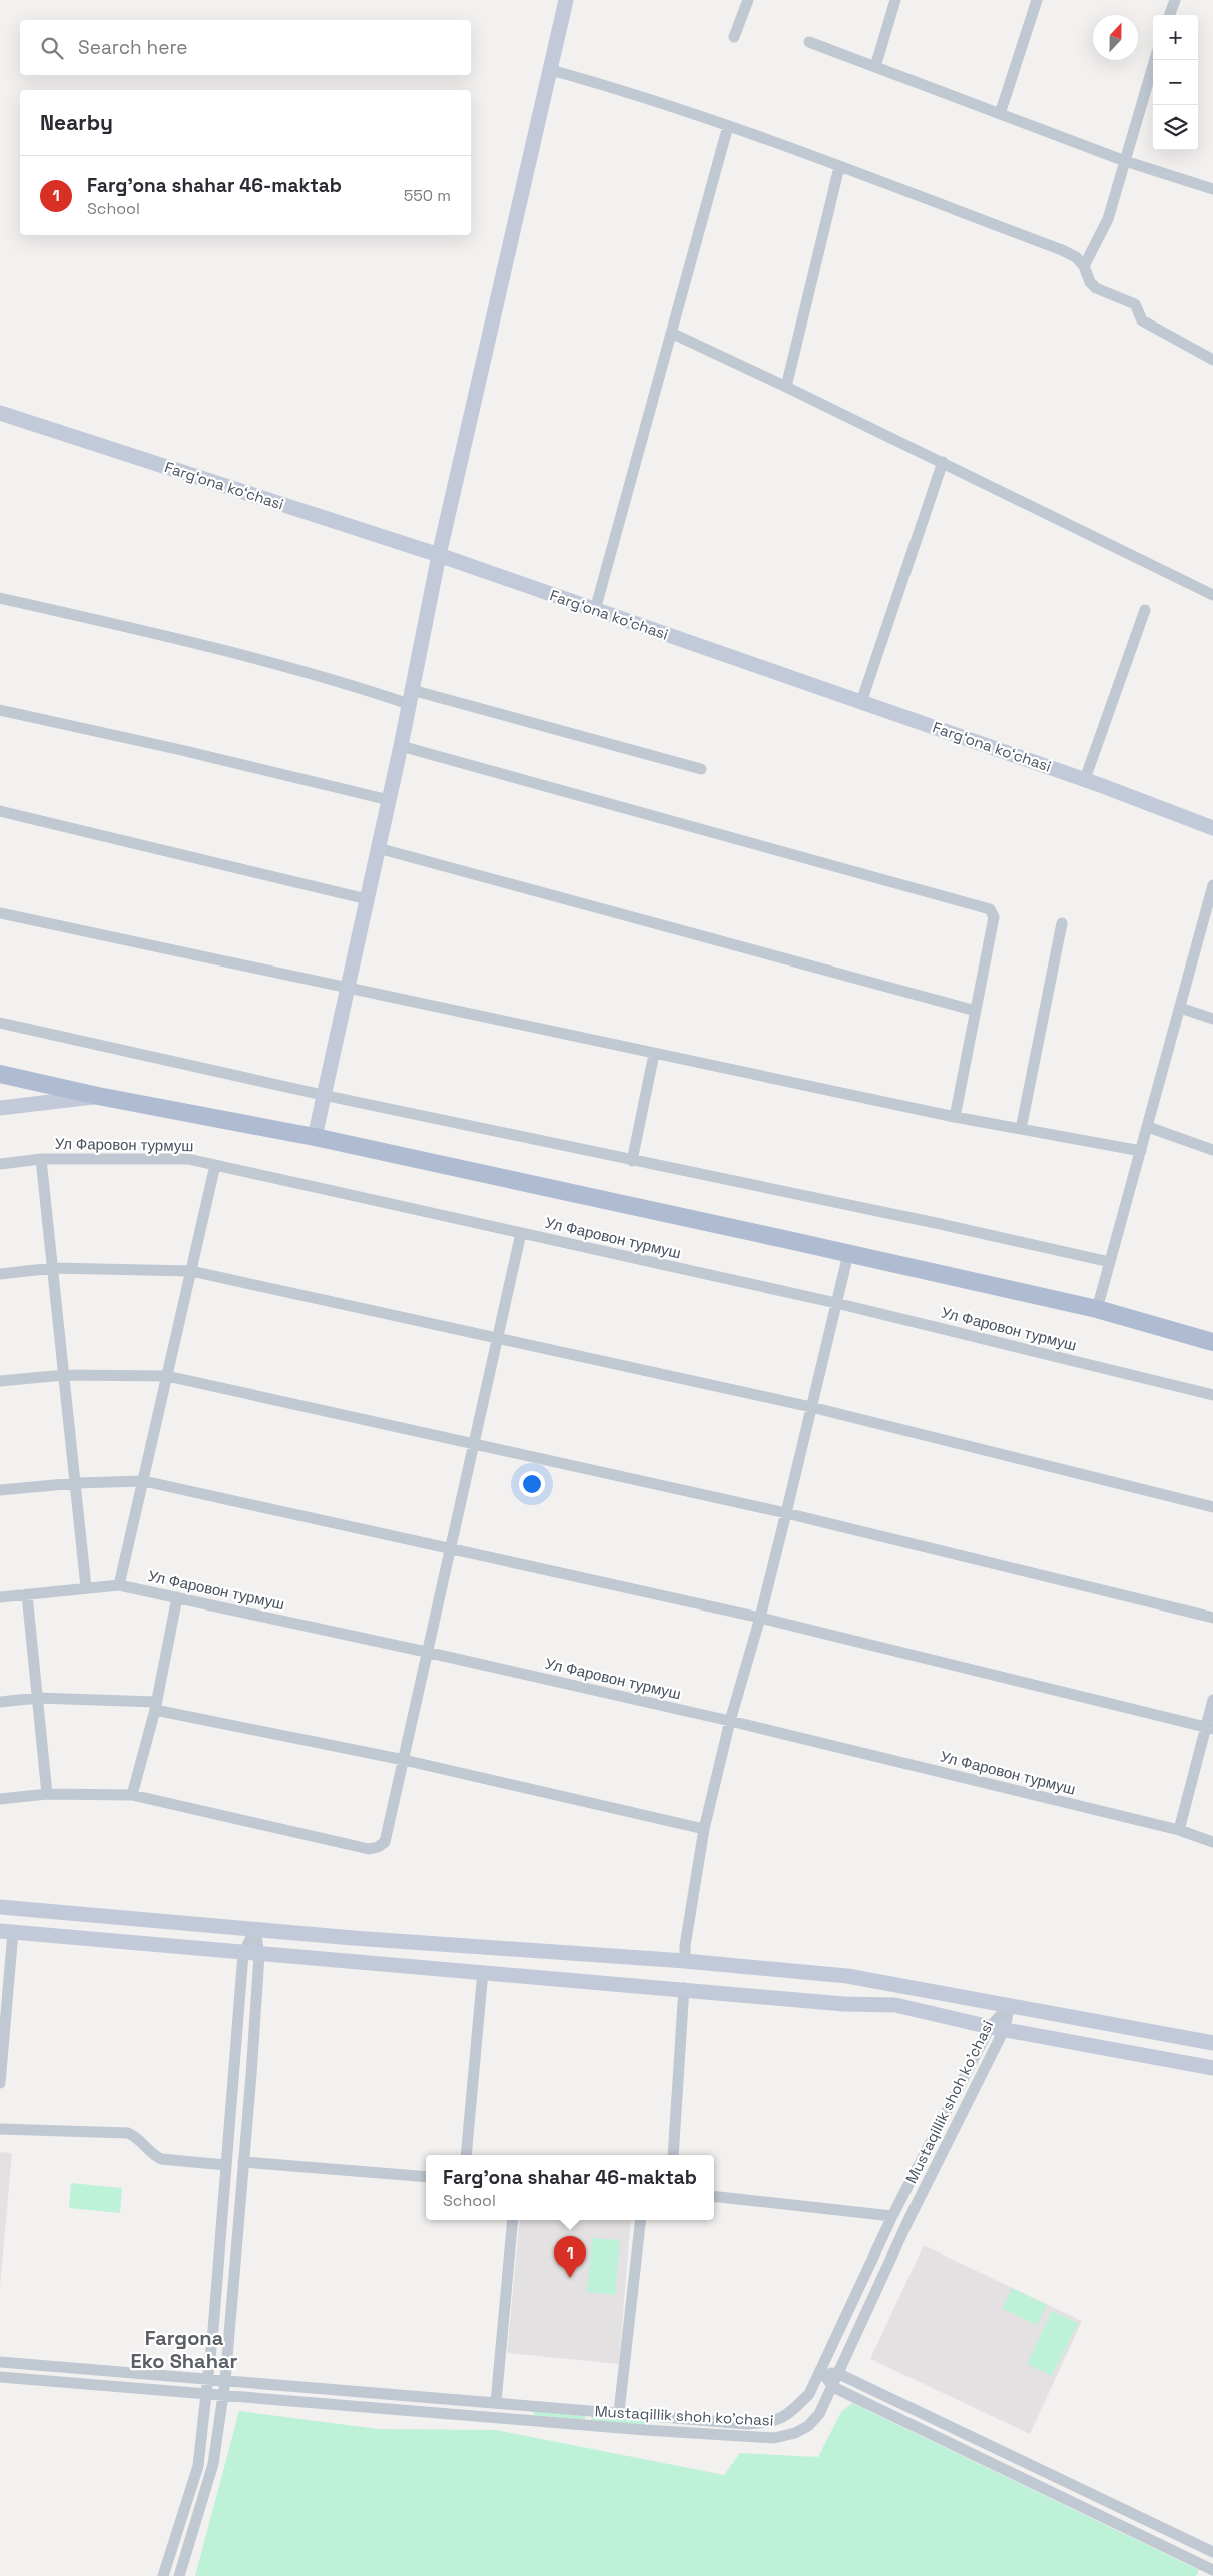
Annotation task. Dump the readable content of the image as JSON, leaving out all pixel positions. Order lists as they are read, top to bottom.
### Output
{
  "streets": {
    "street": ["Fargʻona koʻchasi", "Ул Фаровон турмуш", "Mustaqillik shoh ko'chasi"]
  },
  "districts": ["Fargona Eko Shahar"],
  "north": "top",
  "page": {
    "map_buttons": ["+", "−"],
    "search": "Search here",
    "heading": "Nearby",
    "list": [
      {
        "mark": "1",
        "name": "Farg'ona shahar 46-maktab",
        "note": "School",
        "value": "550 m"
      }
    ],
    "popup": ["Farg'ona shahar 46-maktab", "School"],
    "pins": "1"
  }
}
